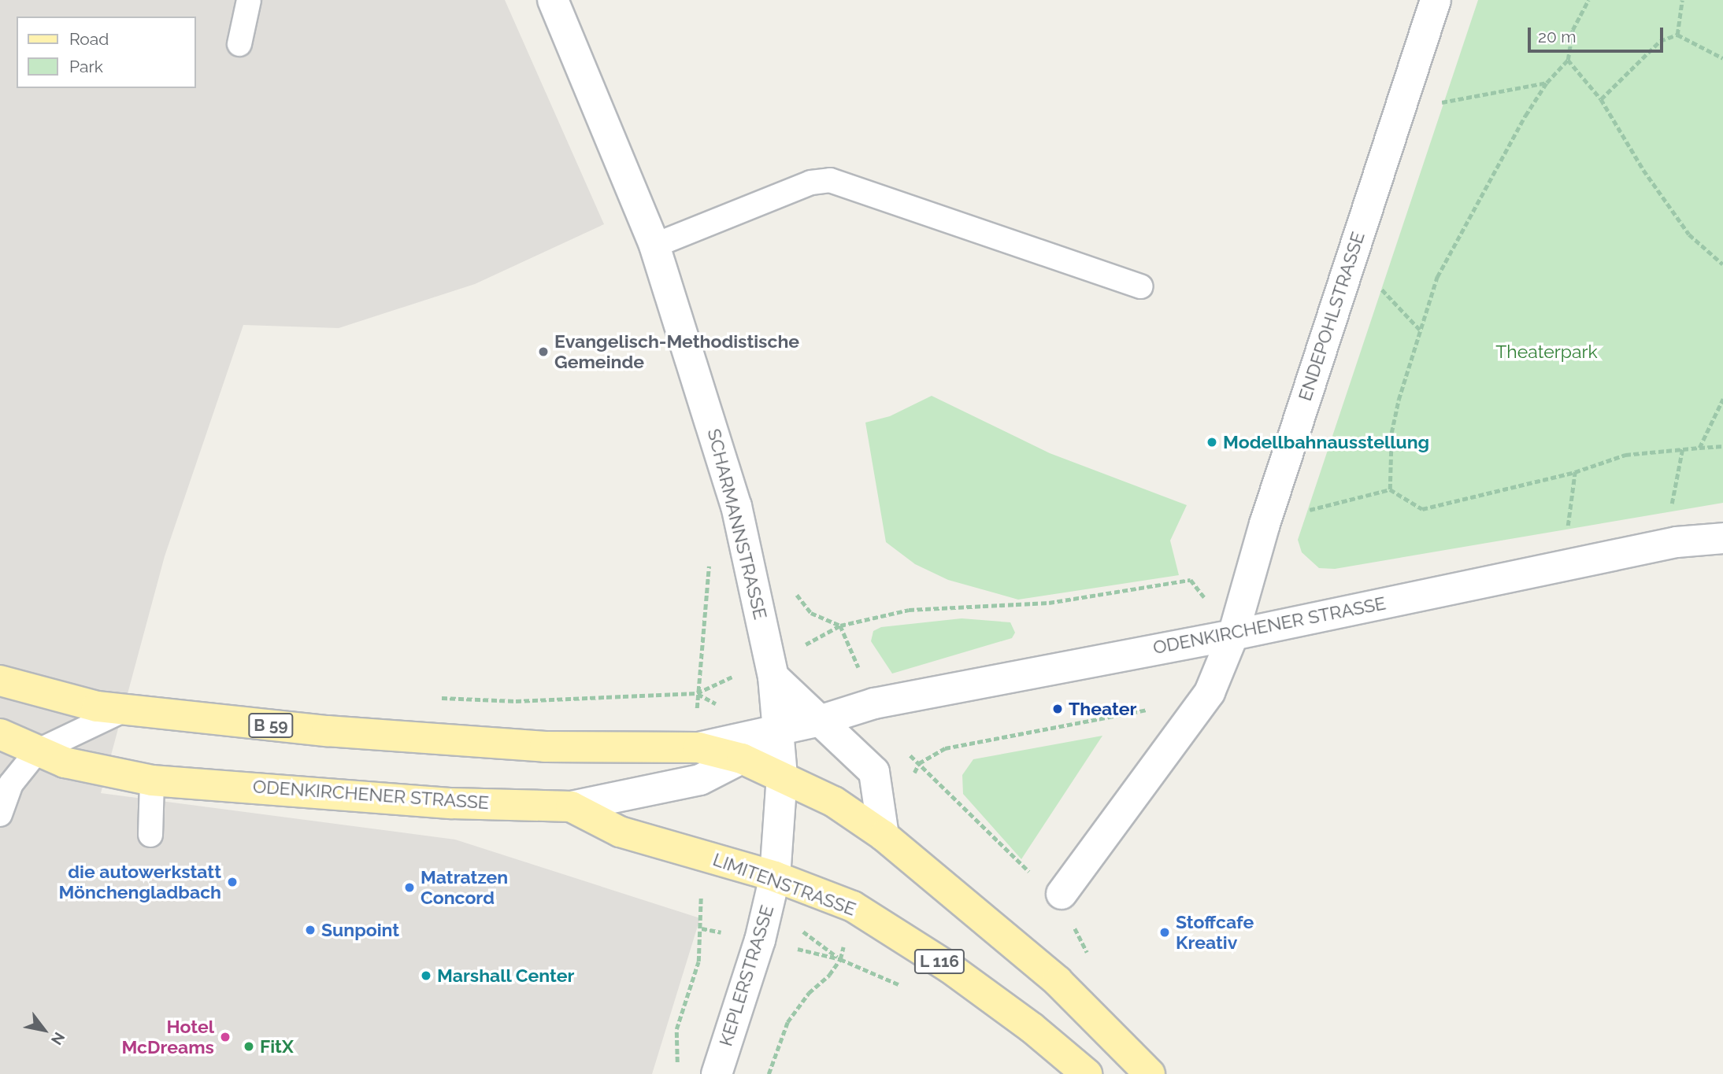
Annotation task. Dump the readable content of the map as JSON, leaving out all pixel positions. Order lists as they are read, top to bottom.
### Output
{
  "streets": {
    "main road": [
      "ENDEPOHLSTRASSE",
      "SCHARMANNSTRASSE",
      "ODENKIRCHENER STRASSE",
      "B 59",
      "LIMITENSTRASSE",
      "L 116",
      "KEPLERSTRASSE"
    ]
  },
  "crossings": [
    ["ENDEPOHLSTRASSE", "ODENKIRCHENER STRASSE"],
    ["SCHARMANNSTRASSE", "ODENKIRCHENER STRASSE"],
    ["SCHARMANNSTRASSE", "LIMITENSTRASSE"],
    ["SCHARMANNSTRASSE", "KEPLERSTRASSE"],
    ["ODENKIRCHENER STRASSE", "LIMITENSTRASSE"],
    ["LIMITENSTRASSE", "KEPLERSTRASSE"]
  ],
  "parks": ["Theaterpark"],
  "places": [
    "Evangelisch-Methodistische Gemeinde",
    "Modellbahnausstellung",
    "Theater",
    "die autowerkstatt Mönchengladbach",
    "Matratzen Concord",
    "Sunpoint",
    "Stoffcafe Kreativ",
    "Marshall Center",
    "Hotel McDreams",
    "FitX"
  ],
  "legend": ["Road", "Park"],
  "scale_bar": "20 m",
  "north": "bottom right"
}
